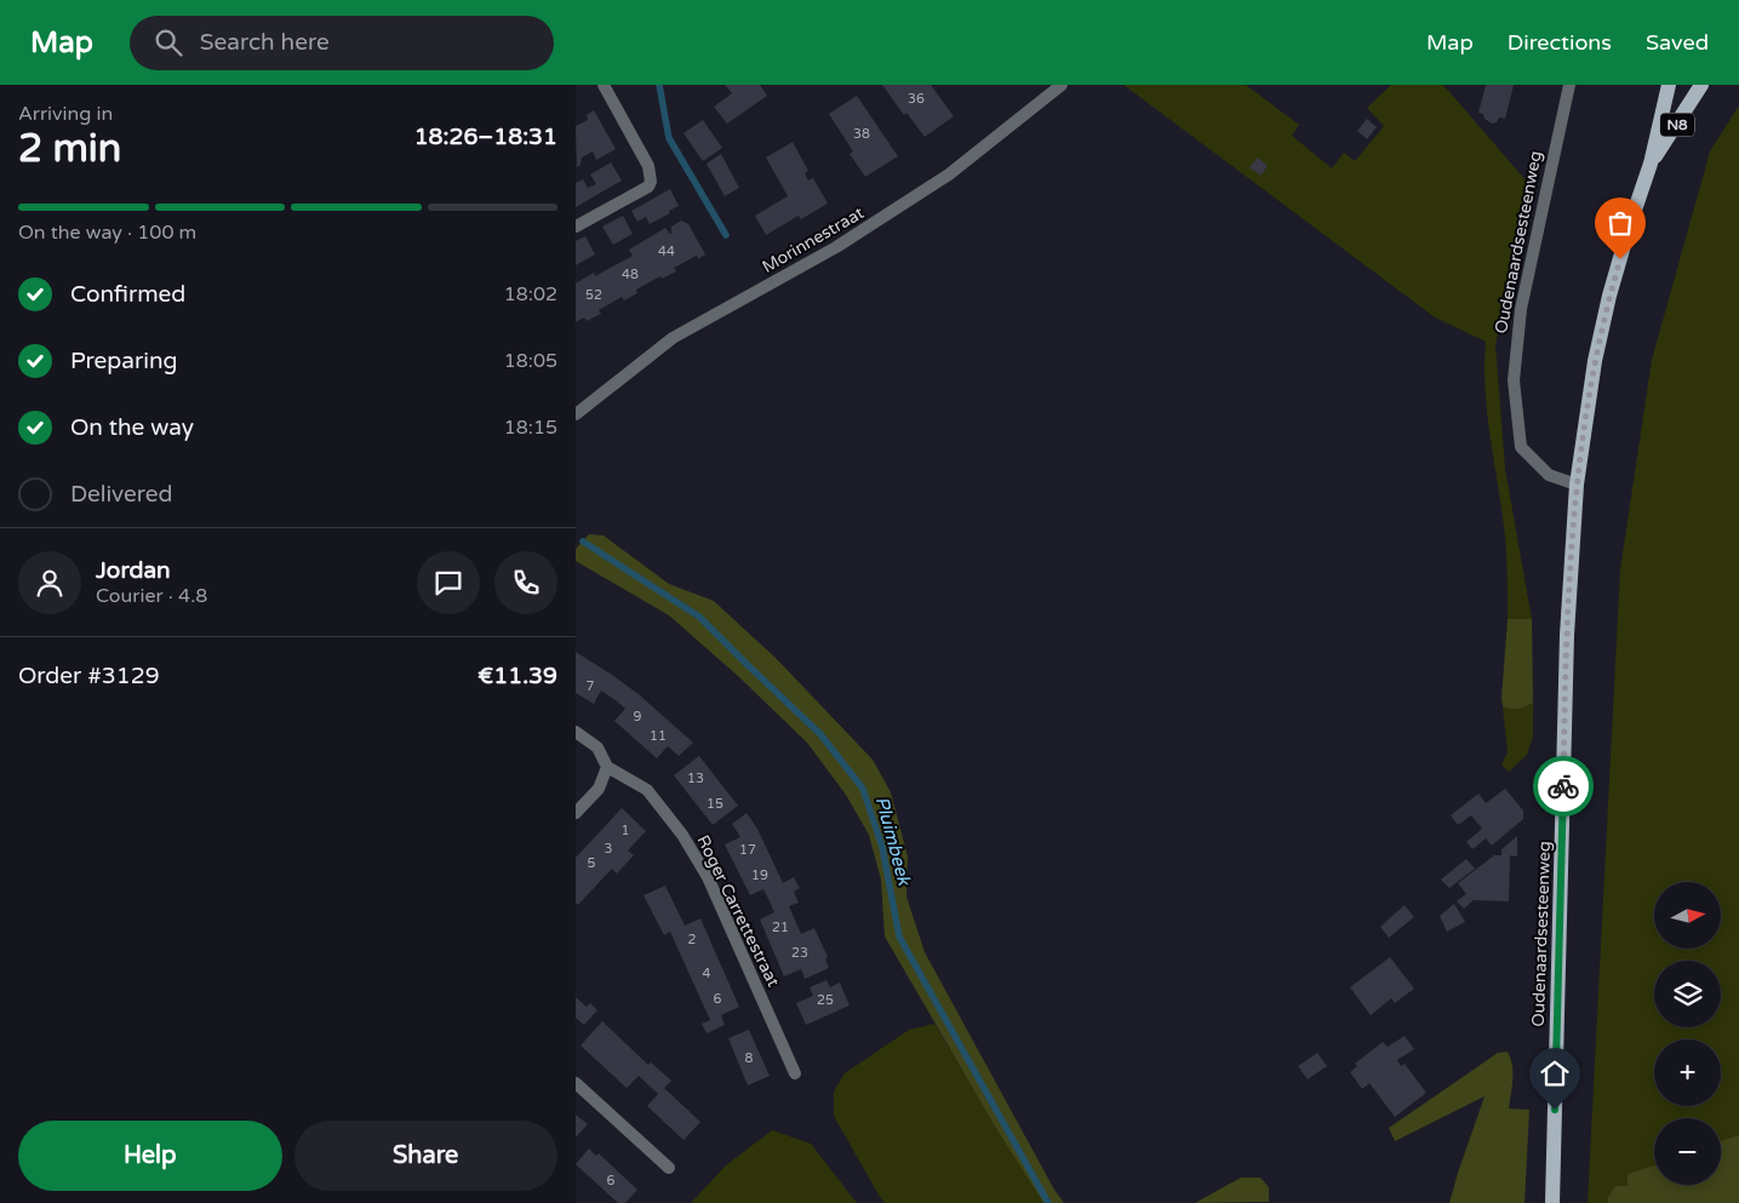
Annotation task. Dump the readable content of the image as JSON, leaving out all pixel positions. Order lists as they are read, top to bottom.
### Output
{
  "streets": {
    "main road": ["N8", "Oudenaardsesteenweg"],
    "street": ["Morinnestraat", "Roger Carrettestraat"]
  },
  "water": ["Pluimbeek"],
  "house_numbers": [
    "36",
    "38",
    "44",
    "48",
    "52",
    "7",
    "9",
    "11",
    "13",
    "15",
    "1",
    "3",
    "17",
    "5",
    "19",
    "21",
    "2",
    "23",
    "4",
    "6",
    "25",
    "8",
    "6"
  ],
  "north": "right",
  "page": {
    "header": "Map",
    "search": "Search here",
    "nav": ["Map", "Directions", "Saved"],
    "heading": ["2 min", "Arriving in", "18:26–18:31"],
    "panel": [
      "Jordan",
      "Courier · 4.8",
      "Order #3129",
      "€11.39"
    ],
    "bar": "On the way · 100 m",
    "list": [
      ["Confirmed", "18:02"],
      ["Preparing", "18:05"],
      ["On the way", "18:15"],
      "Delivered"
    ],
    "map_buttons": ["+", "−"],
    "buttons": ["Help", "Share"]
  }
}
